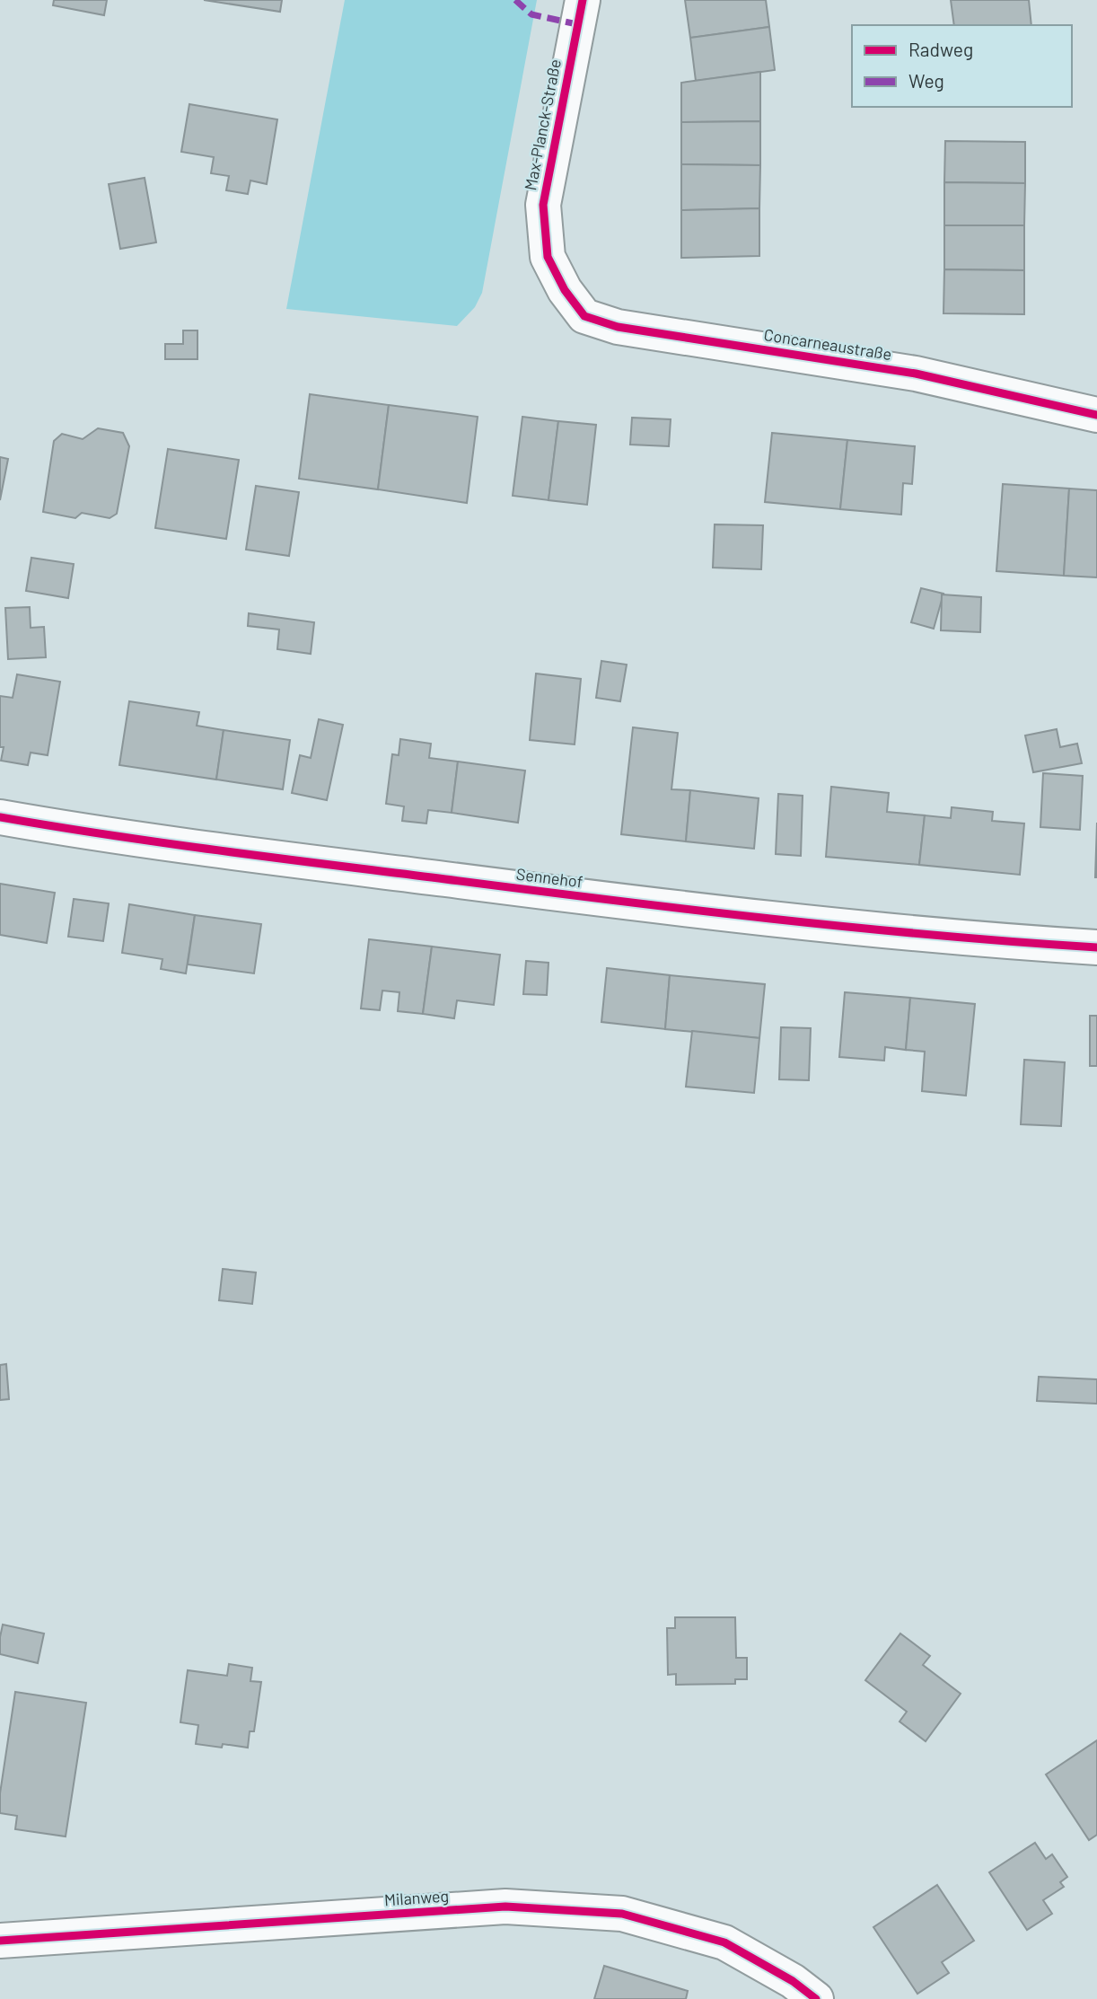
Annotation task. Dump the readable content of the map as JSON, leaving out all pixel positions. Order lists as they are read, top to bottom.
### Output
{
  "streets": {
    "street": [
      "Max-Planck-Straße",
      "Concarneaustraße",
      "Sennehof",
      "Milanweg"
    ]
  },
  "crossings": [
    ["Max-Planck-Straße", "Concarneaustraße"]
  ],
  "legend": ["Radweg", "Weg"]
}
